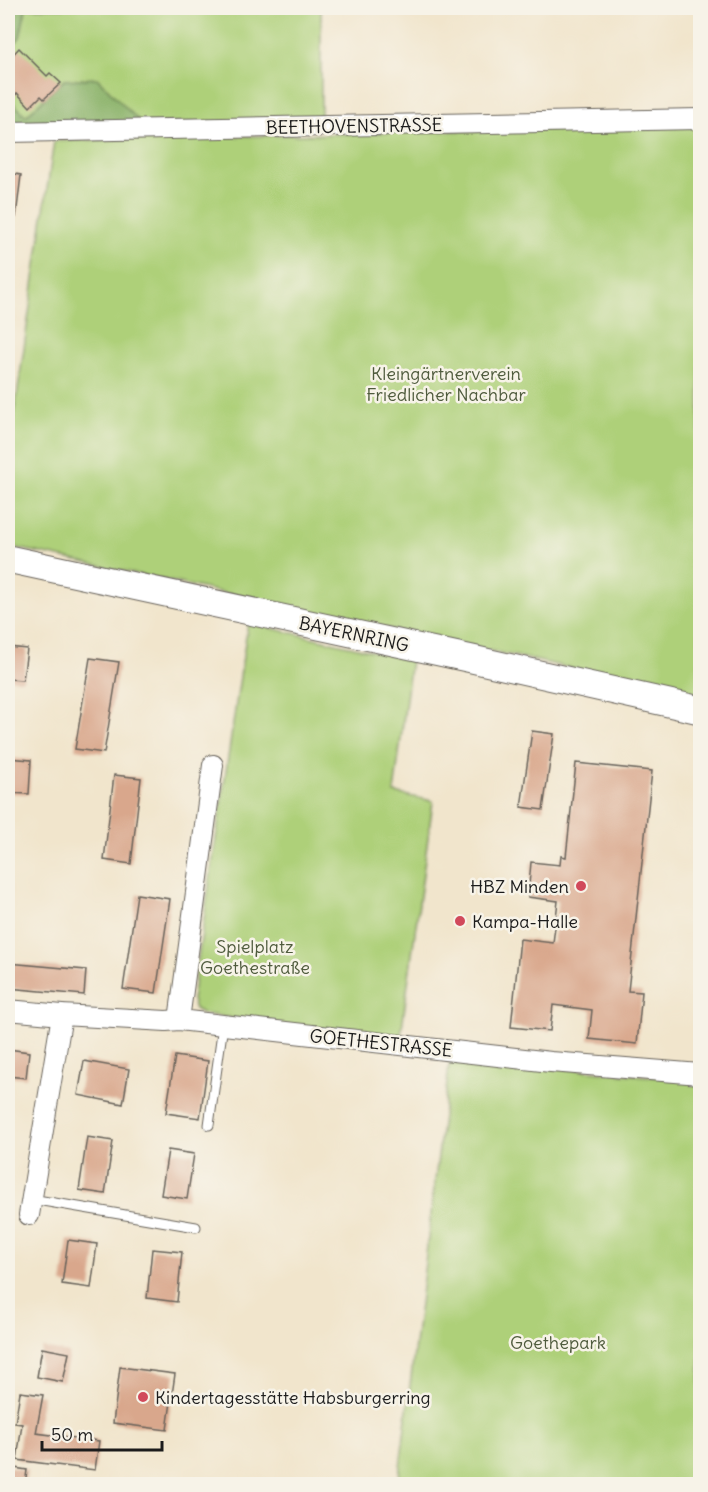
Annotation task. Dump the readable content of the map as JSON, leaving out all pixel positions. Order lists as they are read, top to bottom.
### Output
{
  "streets": {
    "street": ["BEETHOVENSTRASSE", "BAYERNRING", "GOETHESTRASSE"]
  },
  "parks": ["Kleingärtnerverein Friedlicher Nachbar", "Spielplatz Goethestraße", "Goethepark"],
  "places": ["HBZ Minden", "Kampa-Halle", "Kindertagesstätte Habsburgerring"],
  "scale_bar": "50 m"
}
